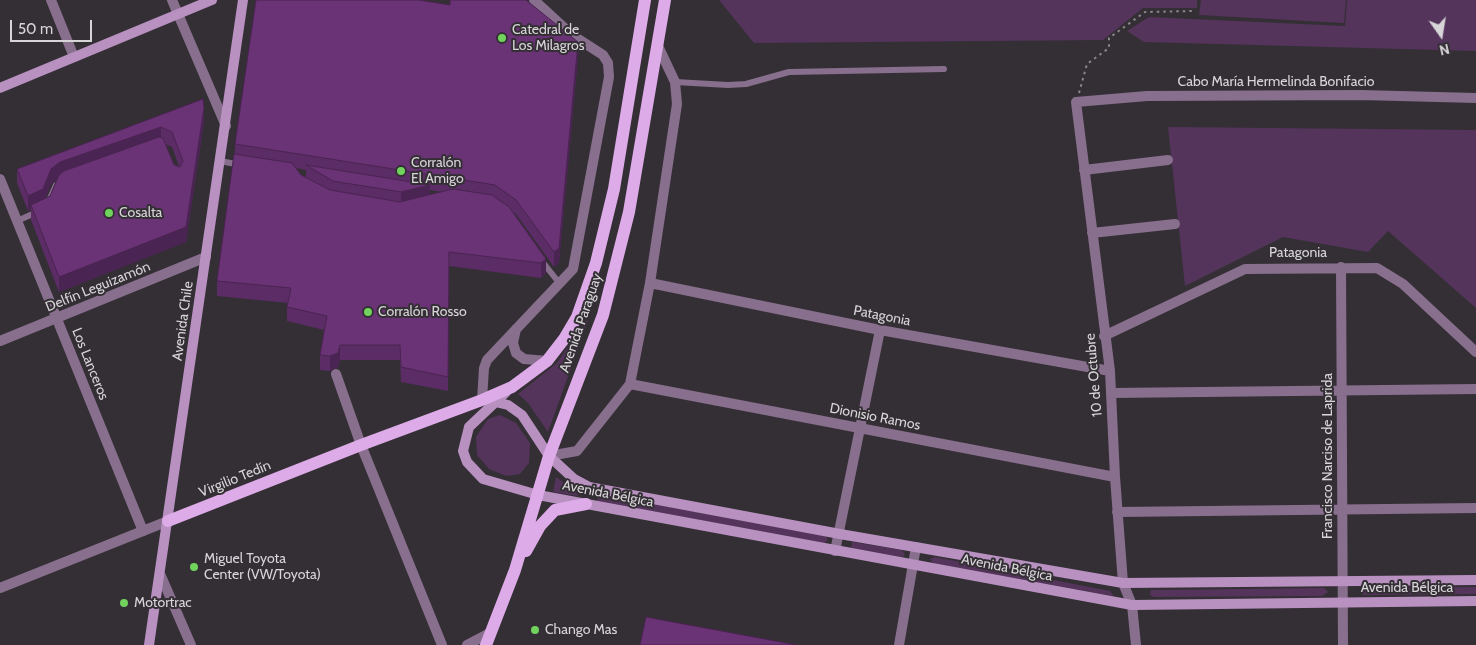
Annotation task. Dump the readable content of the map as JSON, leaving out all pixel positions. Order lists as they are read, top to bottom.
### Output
{
  "streets": {
    "main road": [
      "Avenida Chile",
      "Avenida Paraguay",
      "Virgilio Tedín",
      "Avenida Bélgica"
    ],
    "street": [
      "Cabo María Hermelinda Bonifacio",
      "Patagonia",
      "Delfín Leguizamón",
      "Los Lanceros",
      "10 de Octubre",
      "Dionisio Ramos",
      "Francisco Narciso de Laprida"
    ]
  },
  "crossings": [
    ["Cabo María Hermelinda Bonifacio", "10 de Octubre"],
    ["Patagonia", "10 de Octubre"],
    ["Patagonia", "Francisco Narciso de Laprida"],
    ["Delfín Leguizamón", "Avenida Chile"],
    ["Delfín Leguizamón", "Los Lanceros"],
    ["Avenida Chile", "Virgilio Tedín"],
    ["Avenida Paraguay", "Virgilio Tedín"],
    ["Avenida Paraguay", "Avenida Bélgica"],
    ["Los Lanceros", "Virgilio Tedín"],
    ["10 de Octubre", "Dionisio Ramos"],
    ["10 de Octubre", "Avenida Bélgica"],
    ["Francisco Narciso de Laprida", "Avenida Bélgica"]
  ],
  "places": [
    "Catedral de Los Milagros",
    "Corralón El Amigo",
    "Cosalta",
    "Corralón Rosso",
    "Miguel Toyota Center (VW/Toyota)",
    "Motortrac",
    "Chango Mas"
  ],
  "scale_bar": "50 m",
  "north": "bottom"
}
